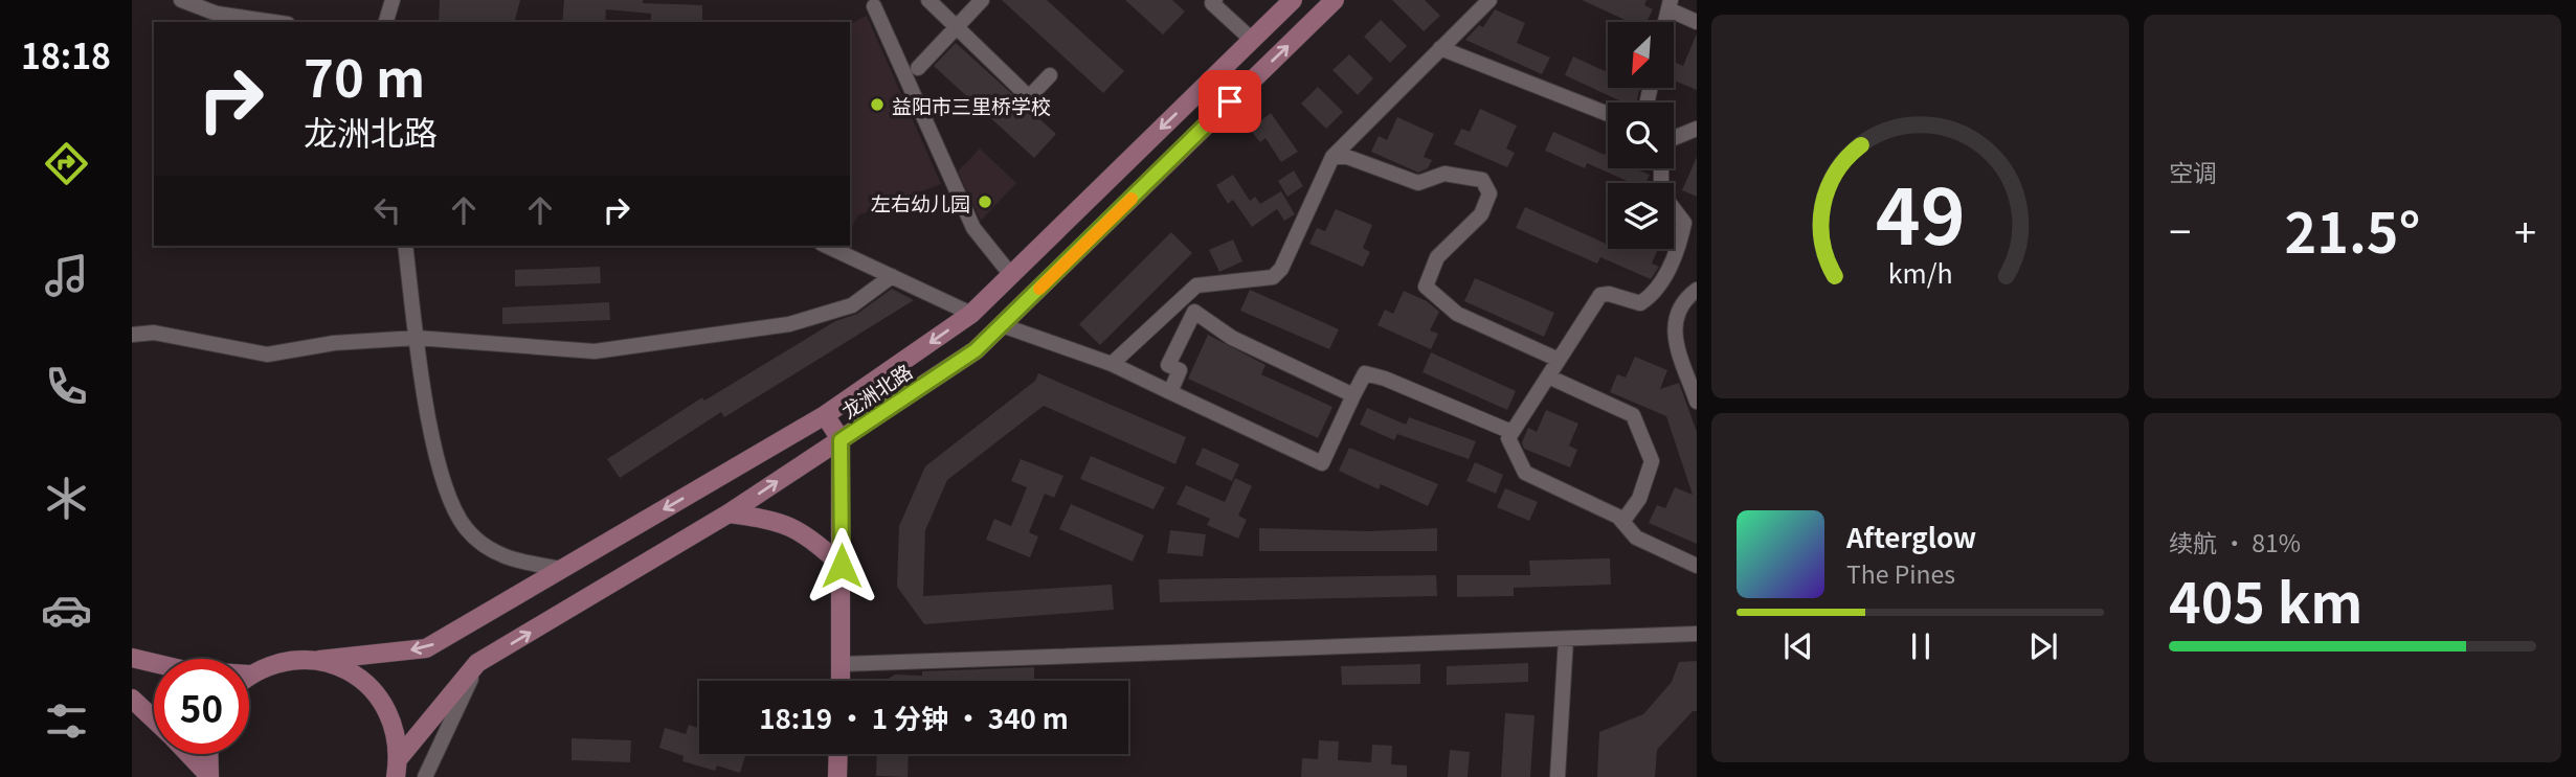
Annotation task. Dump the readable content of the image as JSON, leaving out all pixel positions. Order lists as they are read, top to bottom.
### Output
{
  "streets": {
    "main road": ["龙洲北路"]
  },
  "places": ["益阳市三里桥学校", "左右幼儿园"],
  "north": "bottom left",
  "page": {
    "tabs": "18:18",
    "tile": [
      "空调",
      ["续航 · 81%", "405 km"]
    ],
    "turn": ["70 m", "龙洲北路"],
    "heat": ["−", "21.5°", "+"],
    "song": ["Afterglow", "The Pines"],
    "limit": "50",
    "trip": "18:19 · 1 分钟 · 340 m",
    "gauge": ["49", "km/h"]
  }
}
